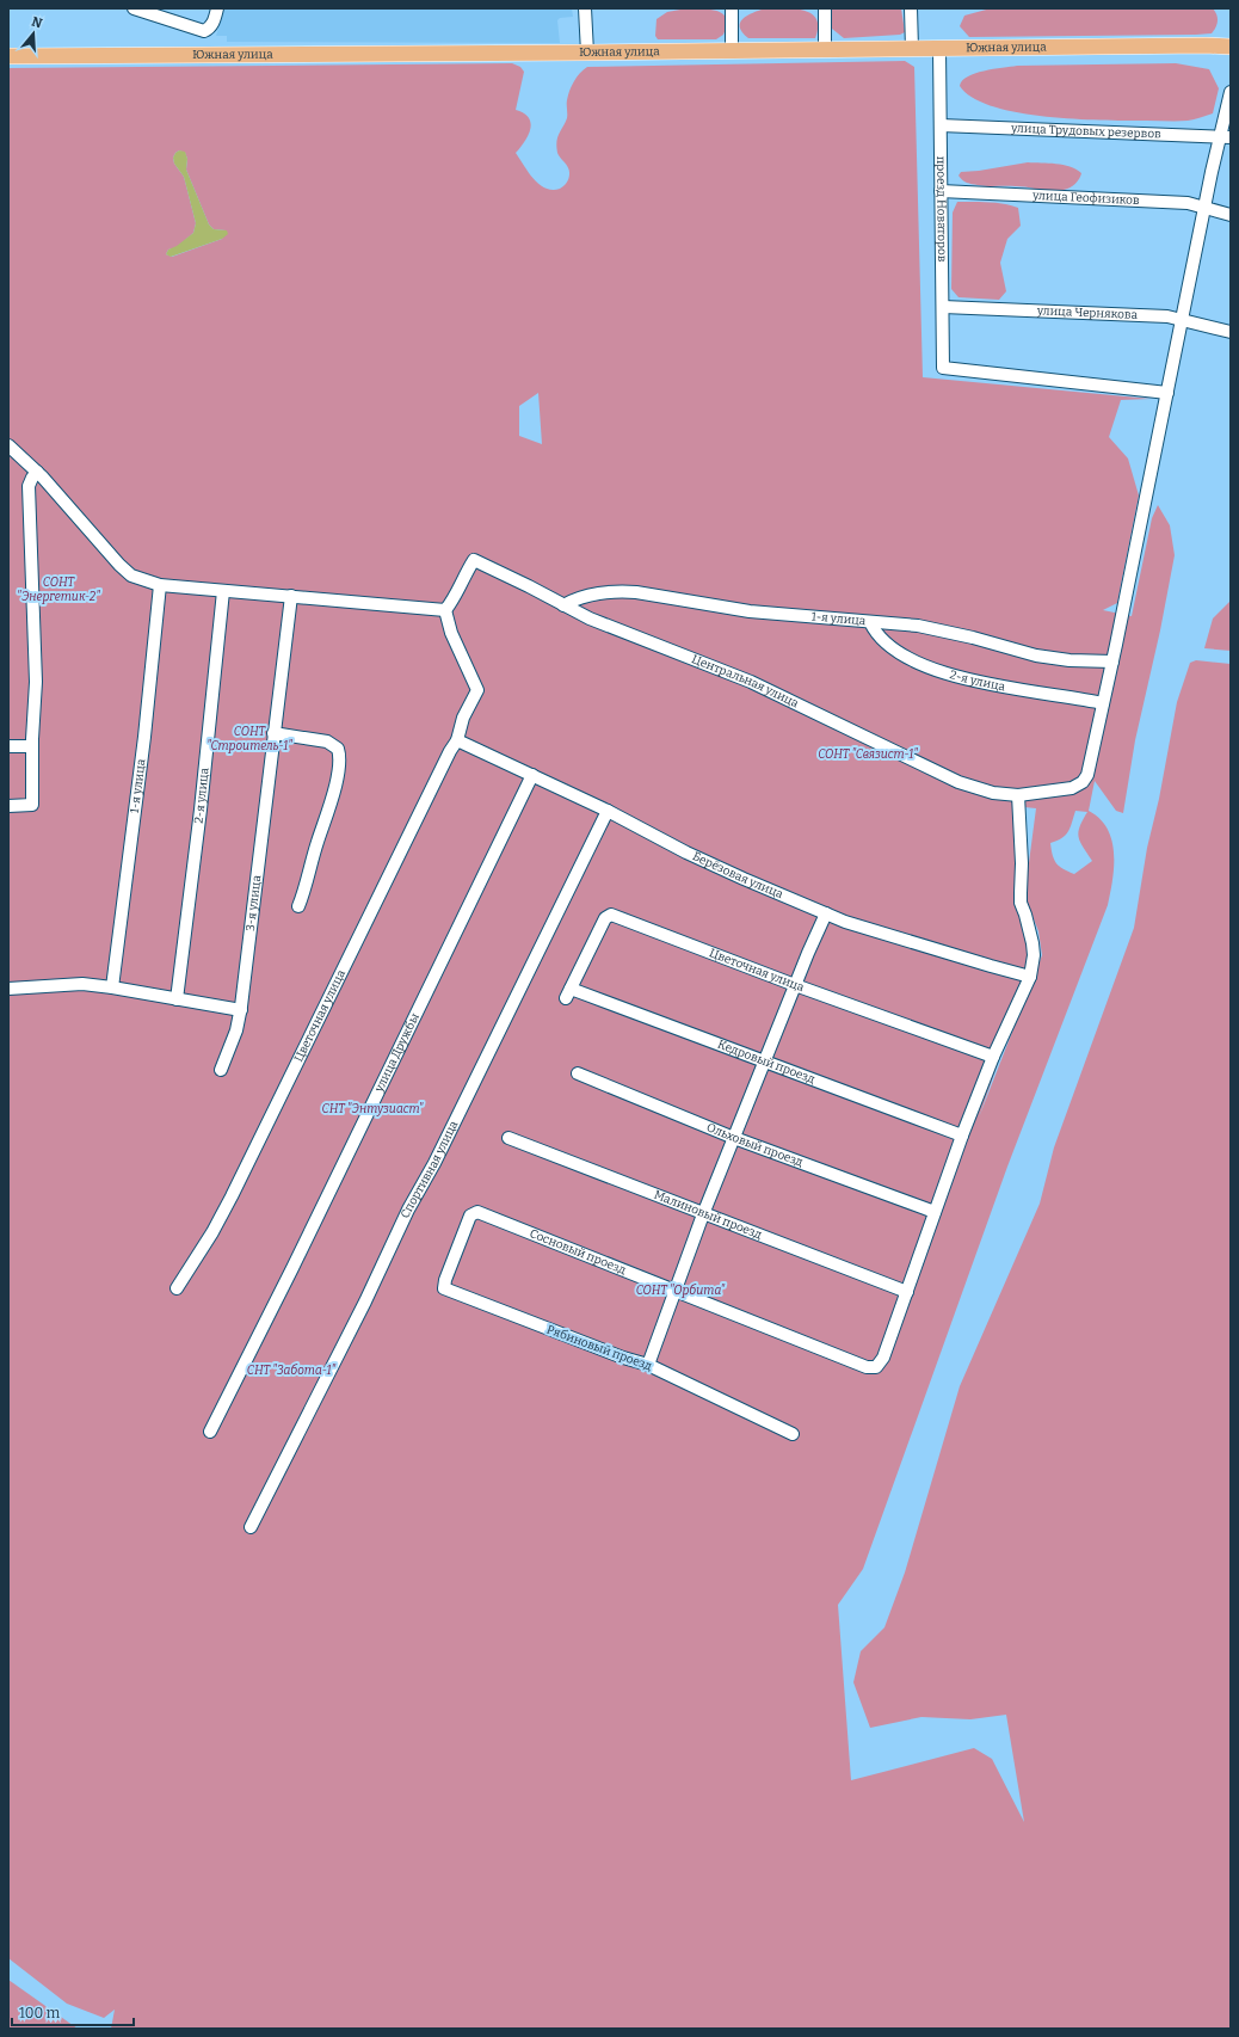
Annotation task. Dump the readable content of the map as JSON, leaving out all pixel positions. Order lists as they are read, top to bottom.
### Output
{
  "streets": {
    "main road": ["Южная улица"],
    "street": [
      "улица Трудовых резервов",
      "улица Геофизиков",
      "проезд Новаторов",
      "улица Чернякова",
      "1-я улица",
      "2-я улица",
      "Центральная улица",
      "Берёзовая улица",
      "3-я улица",
      "Цветочная улица",
      "улица Дружбы",
      "Кедровый проезд",
      "Ольховый проезд",
      "Спортивная улица",
      "Малиновый проезд",
      "Сосновый проезд",
      "Рябиновый проезд"
    ]
  },
  "crossings": [
    ["Южная улица", "проезд Новаторов"],
    ["улица Трудовых резервов", "проезд Новаторов"],
    ["улица Геофизиков", "проезд Новаторов"],
    ["проезд Новаторов", "улица Чернякова"],
    ["1-я улица", "2-я улица"],
    ["1-я улица", "Центральная улица"],
    ["2-я улица", "Центральная улица"],
    ["Центральная улица", "Цветочная улица"],
    ["Берёзовая улица", "Цветочная улица"],
    ["Берёзовая улица", "улица Дружбы"],
    ["Берёзовая улица", "Спортивная улица"],
    ["Цветочная улица", "Кедровый проезд"],
    ["Малиновый проезд", "Сосновый проезд"],
    ["Сосновый проезд", "Рябиновый проезд"]
  ],
  "parks": [
    "СОНТ \"Энергетик-2\"",
    "СОНТ \"Строитель-1\"",
    "СОНТ \"Связист-1\"",
    "СНТ \"Энтузиаст\"",
    "СОНТ \"Орбита\"",
    "СНТ \"Забота-1\""
  ],
  "scale_bar": "100 m",
  "north": "top"
}
